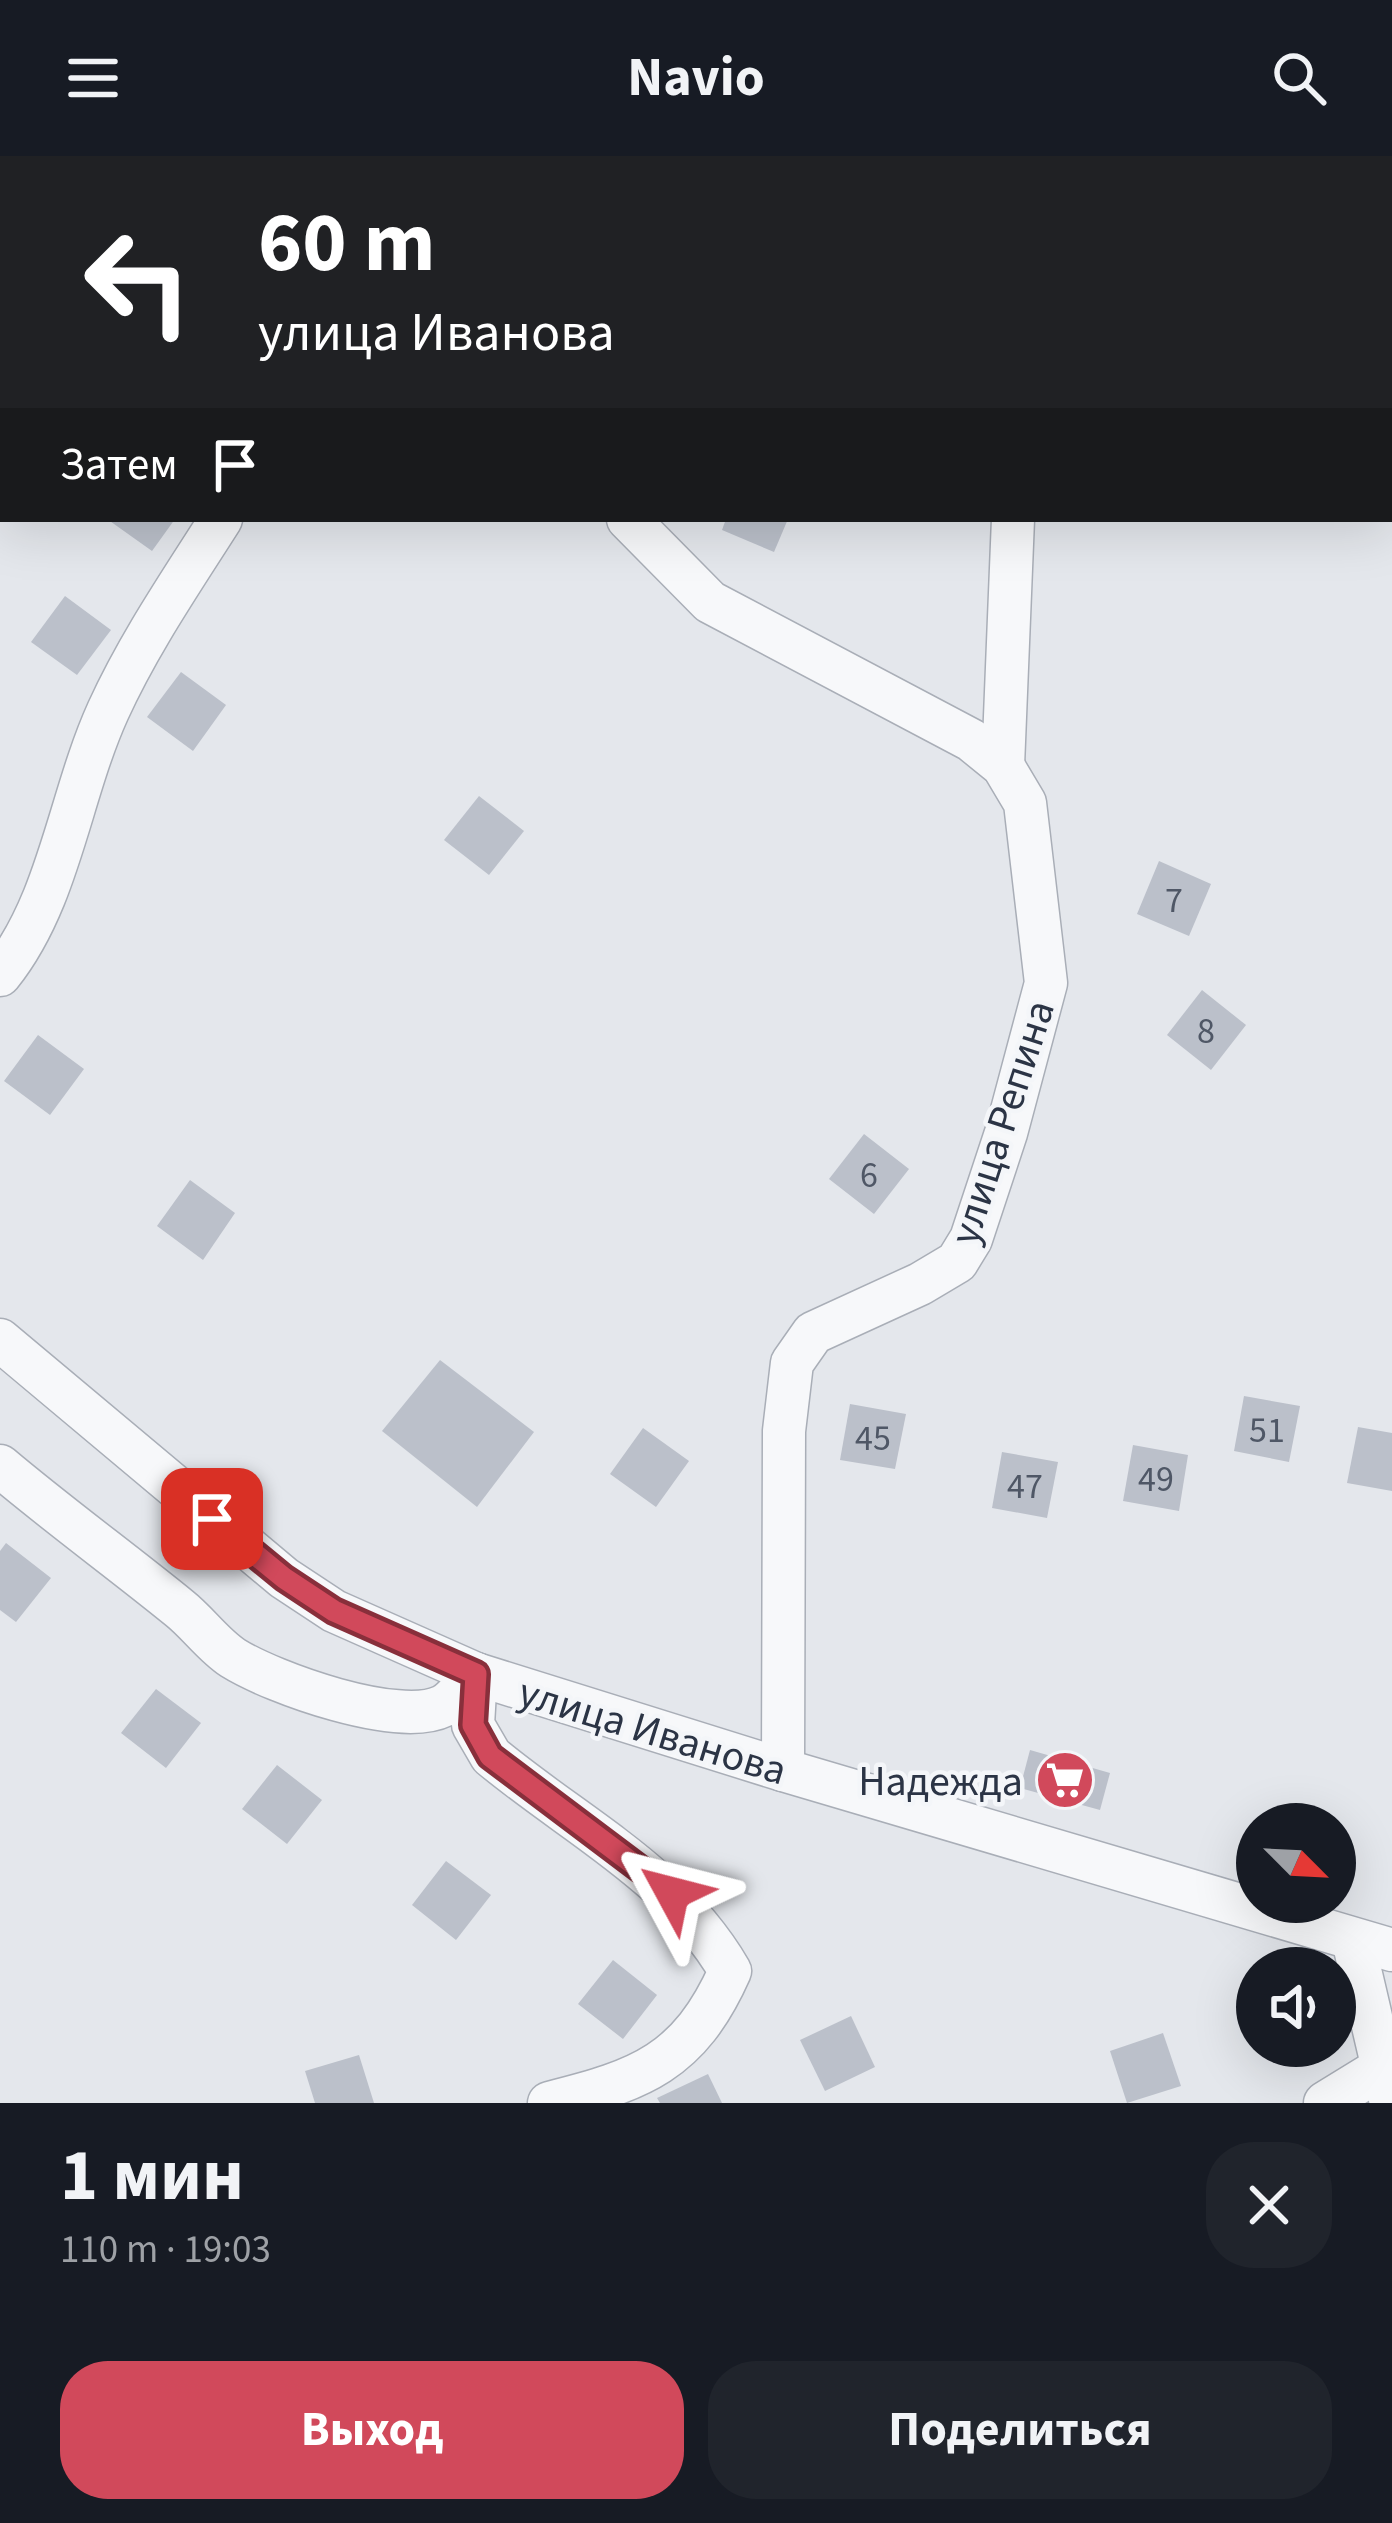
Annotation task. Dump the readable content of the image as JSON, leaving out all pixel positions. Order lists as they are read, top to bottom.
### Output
{
  "streets": {
    "street": ["улица Репина", "улица Иванова"]
  },
  "crossings": [
    ["улица Репина", "улица Иванова"]
  ],
  "places": {
    "supermarket": ["Надежда"]
  },
  "house_numbers": [
    "7",
    "8",
    "6",
    "51",
    "45",
    "49",
    "47"
  ],
  "north": "bottom right",
  "page": {
    "header": "Navio",
    "turn": ["60 m", "улица Иванова"],
    "then": "Затем",
    "heading": ["1 мин", "110 m · 19:03"],
    "buttons": ["Выход", "Поделиться"]
  }
}
